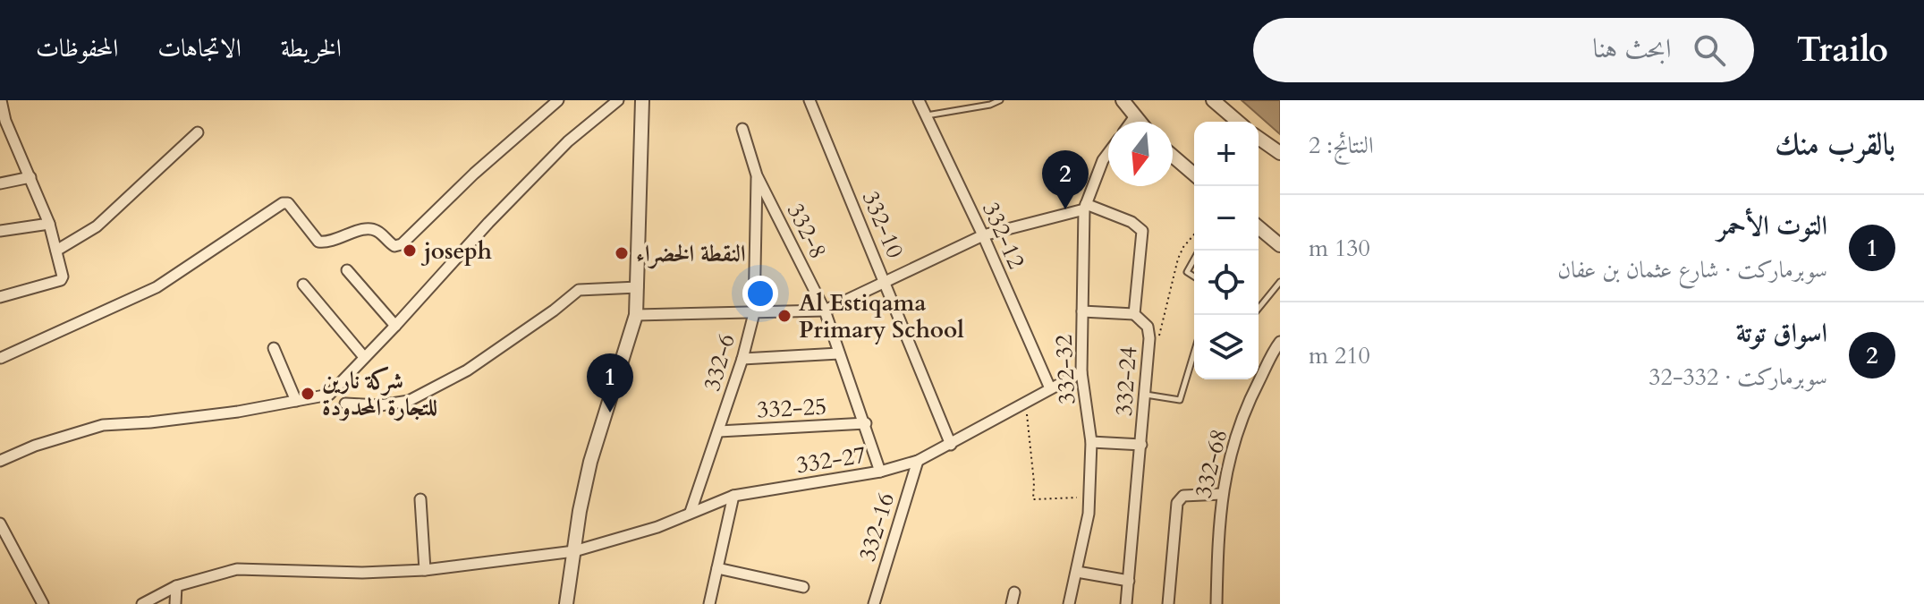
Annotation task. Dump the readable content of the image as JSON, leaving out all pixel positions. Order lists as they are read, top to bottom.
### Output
{
  "streets": {
    "street": [
      "332-10",
      "332-8",
      "332-12",
      "332-6",
      "332-32",
      "332-24",
      "332-25",
      "332-27",
      "332-68",
      "332-16"
    ]
  },
  "crossings": [
    ["332-10", "332-27"],
    ["332-8", "332-6"],
    ["332-8", "332-25"],
    ["332-8", "332-27"],
    ["332-12", "332-27"],
    ["332-6", "332-25"],
    ["332-6", "332-27"],
    ["332-32", "332-24"],
    ["332-32", "332-27"],
    ["332-27", "332-16"]
  ],
  "places": [
    "joseph",
    "النقطة الخضراء",
    "Al Estiqama Primary School",
    "شركة نارين للتجارة المحدودة"
  ],
  "north": "bottom",
  "page": {
    "header": "Trailo",
    "search": "ابحث هنا",
    "nav": ["الخريطة", "الاتجاهات", "المحفوظات"],
    "heading": ["بالقرب منك", "النتائج: 2"],
    "map_buttons": ["+", "−"],
    "pins": ["2", "1"],
    "list": [
      {
        "mark": "1",
        "name": "التوت الأحمر",
        "note": "سوبرماركت · شارع عثمان بن عفان",
        "value": "130 m"
      },
      {
        "mark": "2",
        "name": "اسواق توتة",
        "note": "سوبرماركت · 332-32",
        "value": "210 m"
      }
    ]
  }
}
